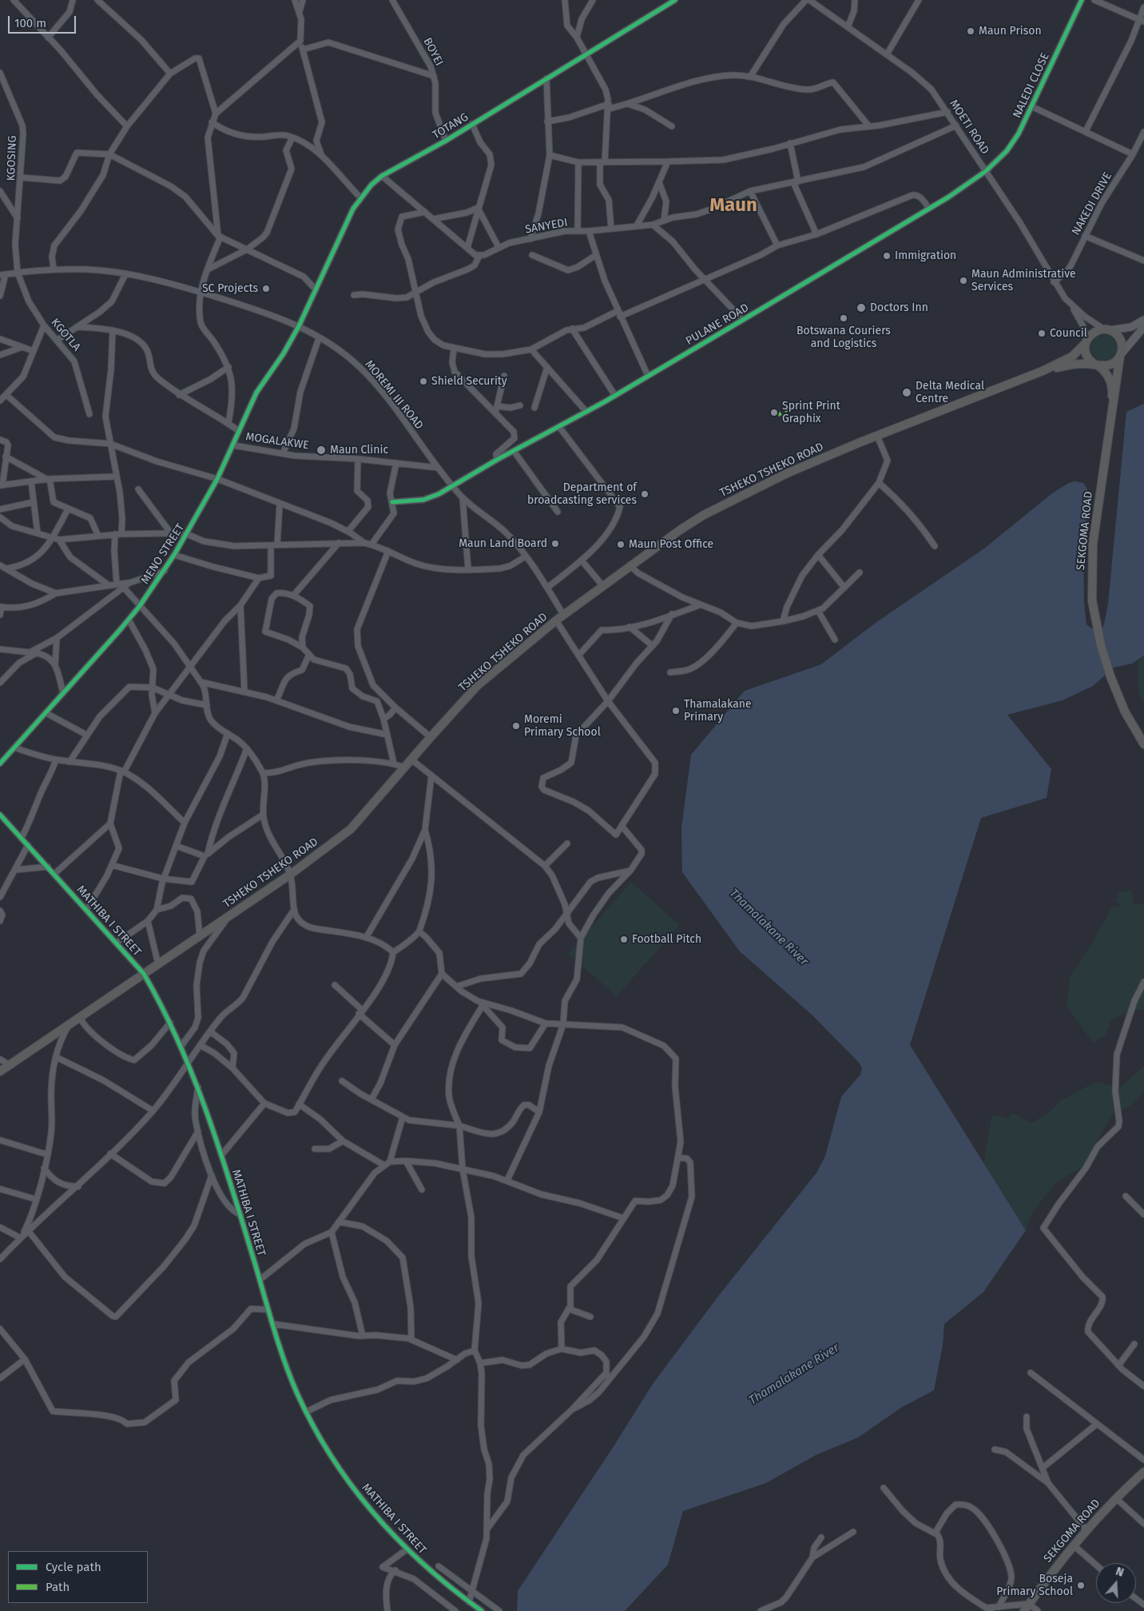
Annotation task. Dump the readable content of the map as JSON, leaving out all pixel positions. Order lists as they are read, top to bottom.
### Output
{
  "streets": {
    "highway": ["TSHEKO TSHEKO ROAD", "SEKGOMA ROAD"],
    "street": [
      "BOYEI",
      "NALEDI CLOSE",
      "TOTANG",
      "MOETI ROAD",
      "KGOSING",
      "NAKEDI DRIVE",
      "SANYEDI",
      "PULANE ROAD",
      "KGOTLA",
      "MOREMI III ROAD",
      "MOGALAKWE",
      "MENO STREET",
      "MATHIBA I STREET"
    ]
  },
  "crossings": [
    ["BOYEI", "TOTANG"],
    ["NALEDI CLOSE", "MOETI ROAD"],
    ["NALEDI CLOSE", "PULANE ROAD"],
    ["TOTANG", "MOREMI III ROAD"],
    ["TOTANG", "MENO STREET"],
    ["MOETI ROAD", "NAKEDI DRIVE"],
    ["MOETI ROAD", "SANYEDI"],
    ["MOETI ROAD", "PULANE ROAD"],
    ["MOETI ROAD", "TSHEKO TSHEKO ROAD"],
    ["MOETI ROAD", "SEKGOMA ROAD"],
    ["KGOSING", "KGOTLA"],
    ["KGOSING", "MOREMI III ROAD"],
    ["PULANE ROAD", "MOREMI III ROAD"],
    ["KGOTLA", "MOREMI III ROAD"],
    ["MOREMI III ROAD", "MOGALAKWE"],
    ["MOREMI III ROAD", "TSHEKO TSHEKO ROAD"],
    ["MOREMI III ROAD", "MENO STREET"],
    ["MOGALAKWE", "MENO STREET"],
    ["TSHEKO TSHEKO ROAD", "SEKGOMA ROAD"],
    ["TSHEKO TSHEKO ROAD", "MATHIBA I STREET"]
  ],
  "districts": ["Maun"],
  "water": ["Thamalakane River"],
  "places": [
    "Maun Prison",
    "Immigration",
    "Maun Administrative Services",
    "SC Projects",
    "Doctors Inn",
    "Botswana Couriers and Logistics",
    "Council",
    "Shield Security",
    "Delta Medical Centre",
    "Sprint Print Graphix",
    "Maun Clinic",
    "Department of broadcasting services",
    "Maun Land Board",
    "Maun Post Office",
    "Thamalakane Primary",
    "Moremi Primary School",
    "Football Pitch",
    "Boseja Primary School"
  ],
  "legend": ["Cycle path", "Path"],
  "scale_bar": "100 m",
  "north": "top"
}
